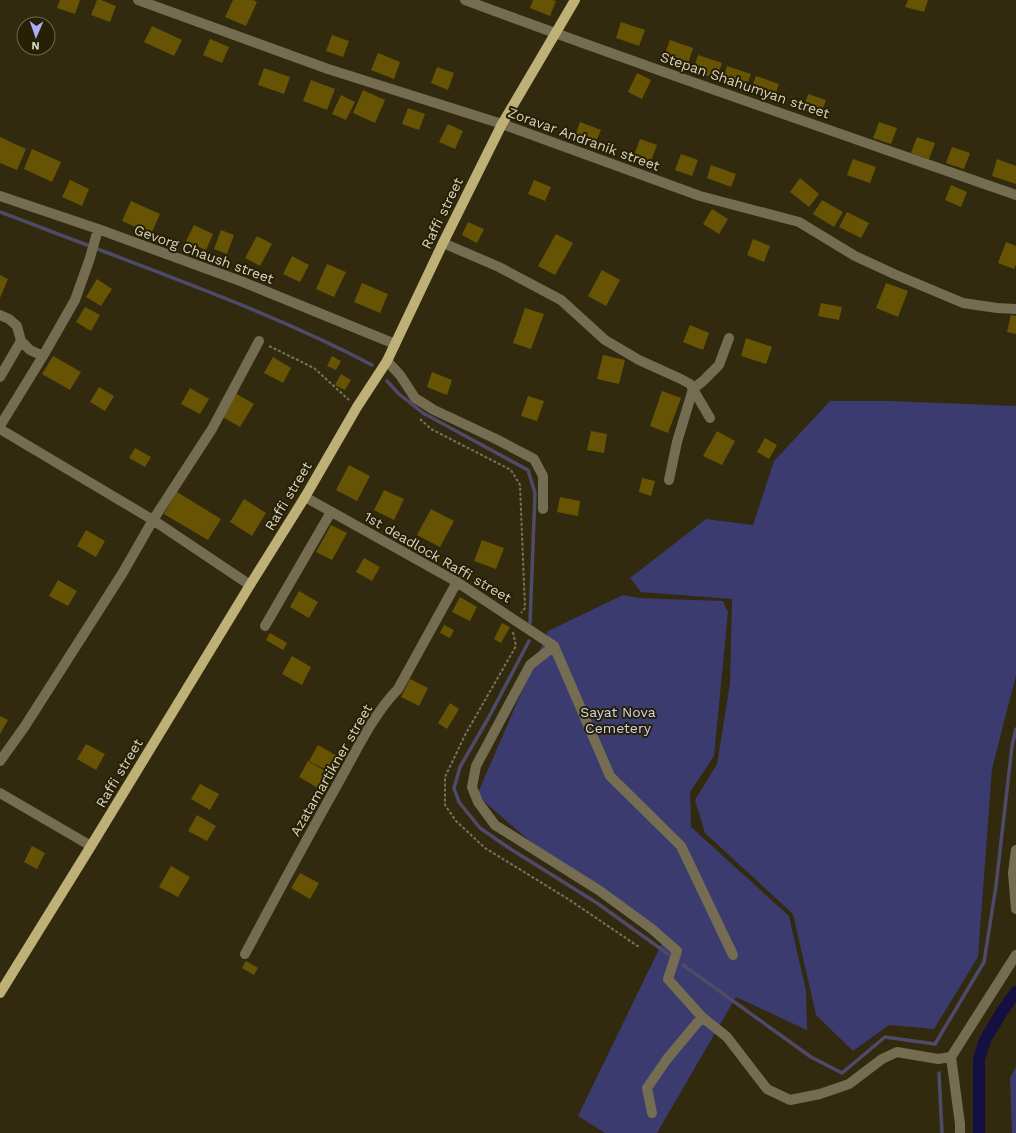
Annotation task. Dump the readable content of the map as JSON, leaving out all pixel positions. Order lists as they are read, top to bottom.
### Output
{
  "streets": {
    "main road": ["Raffi street"],
    "street": [
      "Stepan Shahumyan street",
      "Zoravar Andranik street",
      "Gevorg Chaush street",
      "1st deadlock Raffi street",
      "Azatamartikner street"
    ]
  },
  "crossings": [
    ["Stepan Shahumyan street", "Raffi street"],
    ["Zoravar Andranik street", "Raffi street"],
    ["Raffi street", "Gevorg Chaush street"],
    ["Raffi street", "1st deadlock Raffi street"],
    ["1st deadlock Raffi street", "Azatamartikner street"]
  ],
  "parks": ["Sayat Nova Cemetery"],
  "north": "bottom"
}
